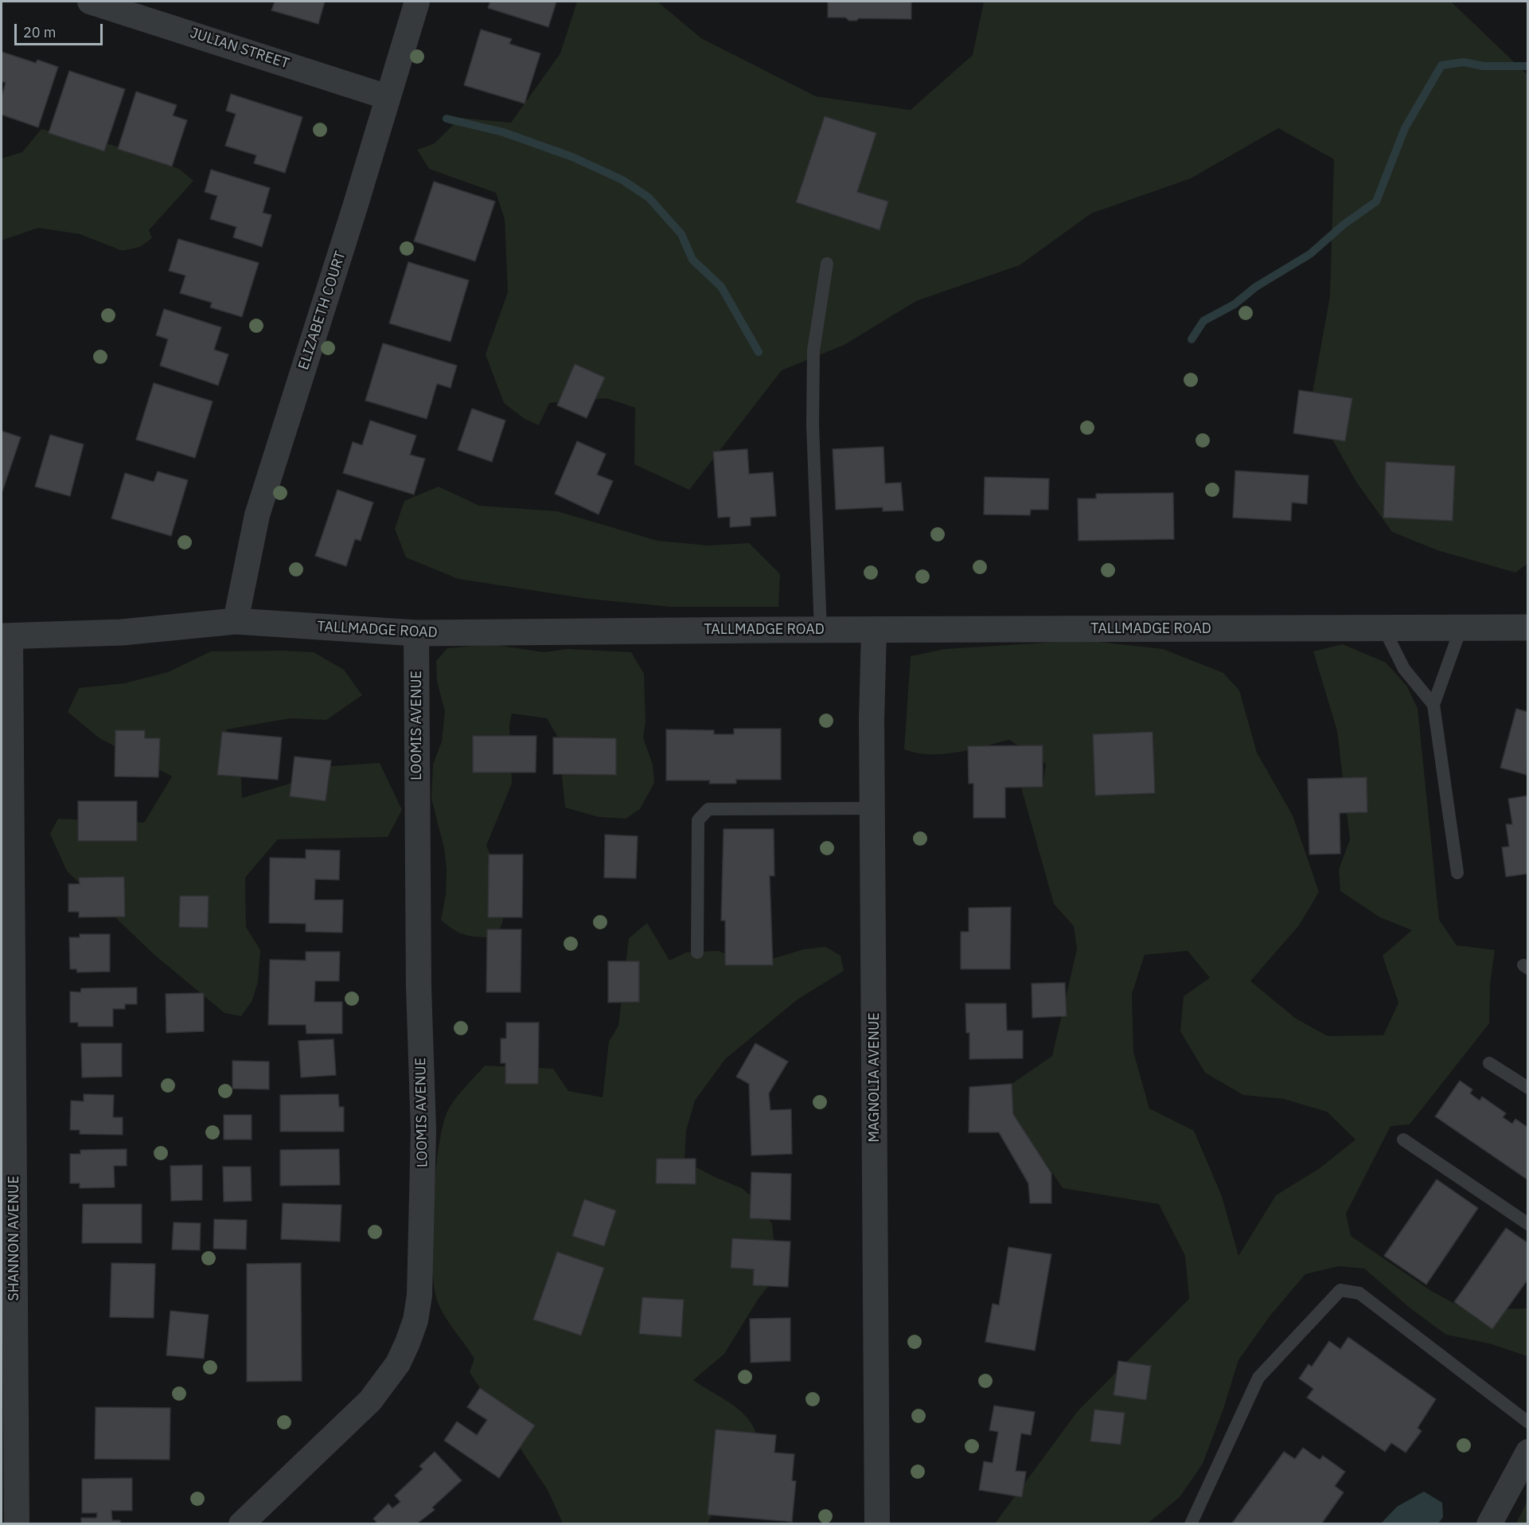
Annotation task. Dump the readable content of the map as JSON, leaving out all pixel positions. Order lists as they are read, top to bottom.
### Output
{
  "streets": {
    "street": [
      "JULIAN STREET",
      "ELIZABETH COURT",
      "TALLMADGE ROAD",
      "LOOMIS AVENUE",
      "MAGNOLIA AVENUE",
      "SHANNON AVENUE"
    ]
  },
  "crossings": [
    ["JULIAN STREET", "ELIZABETH COURT"],
    ["ELIZABETH COURT", "TALLMADGE ROAD"],
    ["TALLMADGE ROAD", "LOOMIS AVENUE"],
    ["TALLMADGE ROAD", "MAGNOLIA AVENUE"],
    ["TALLMADGE ROAD", "SHANNON AVENUE"]
  ],
  "scale_bar": "20 m"
}
